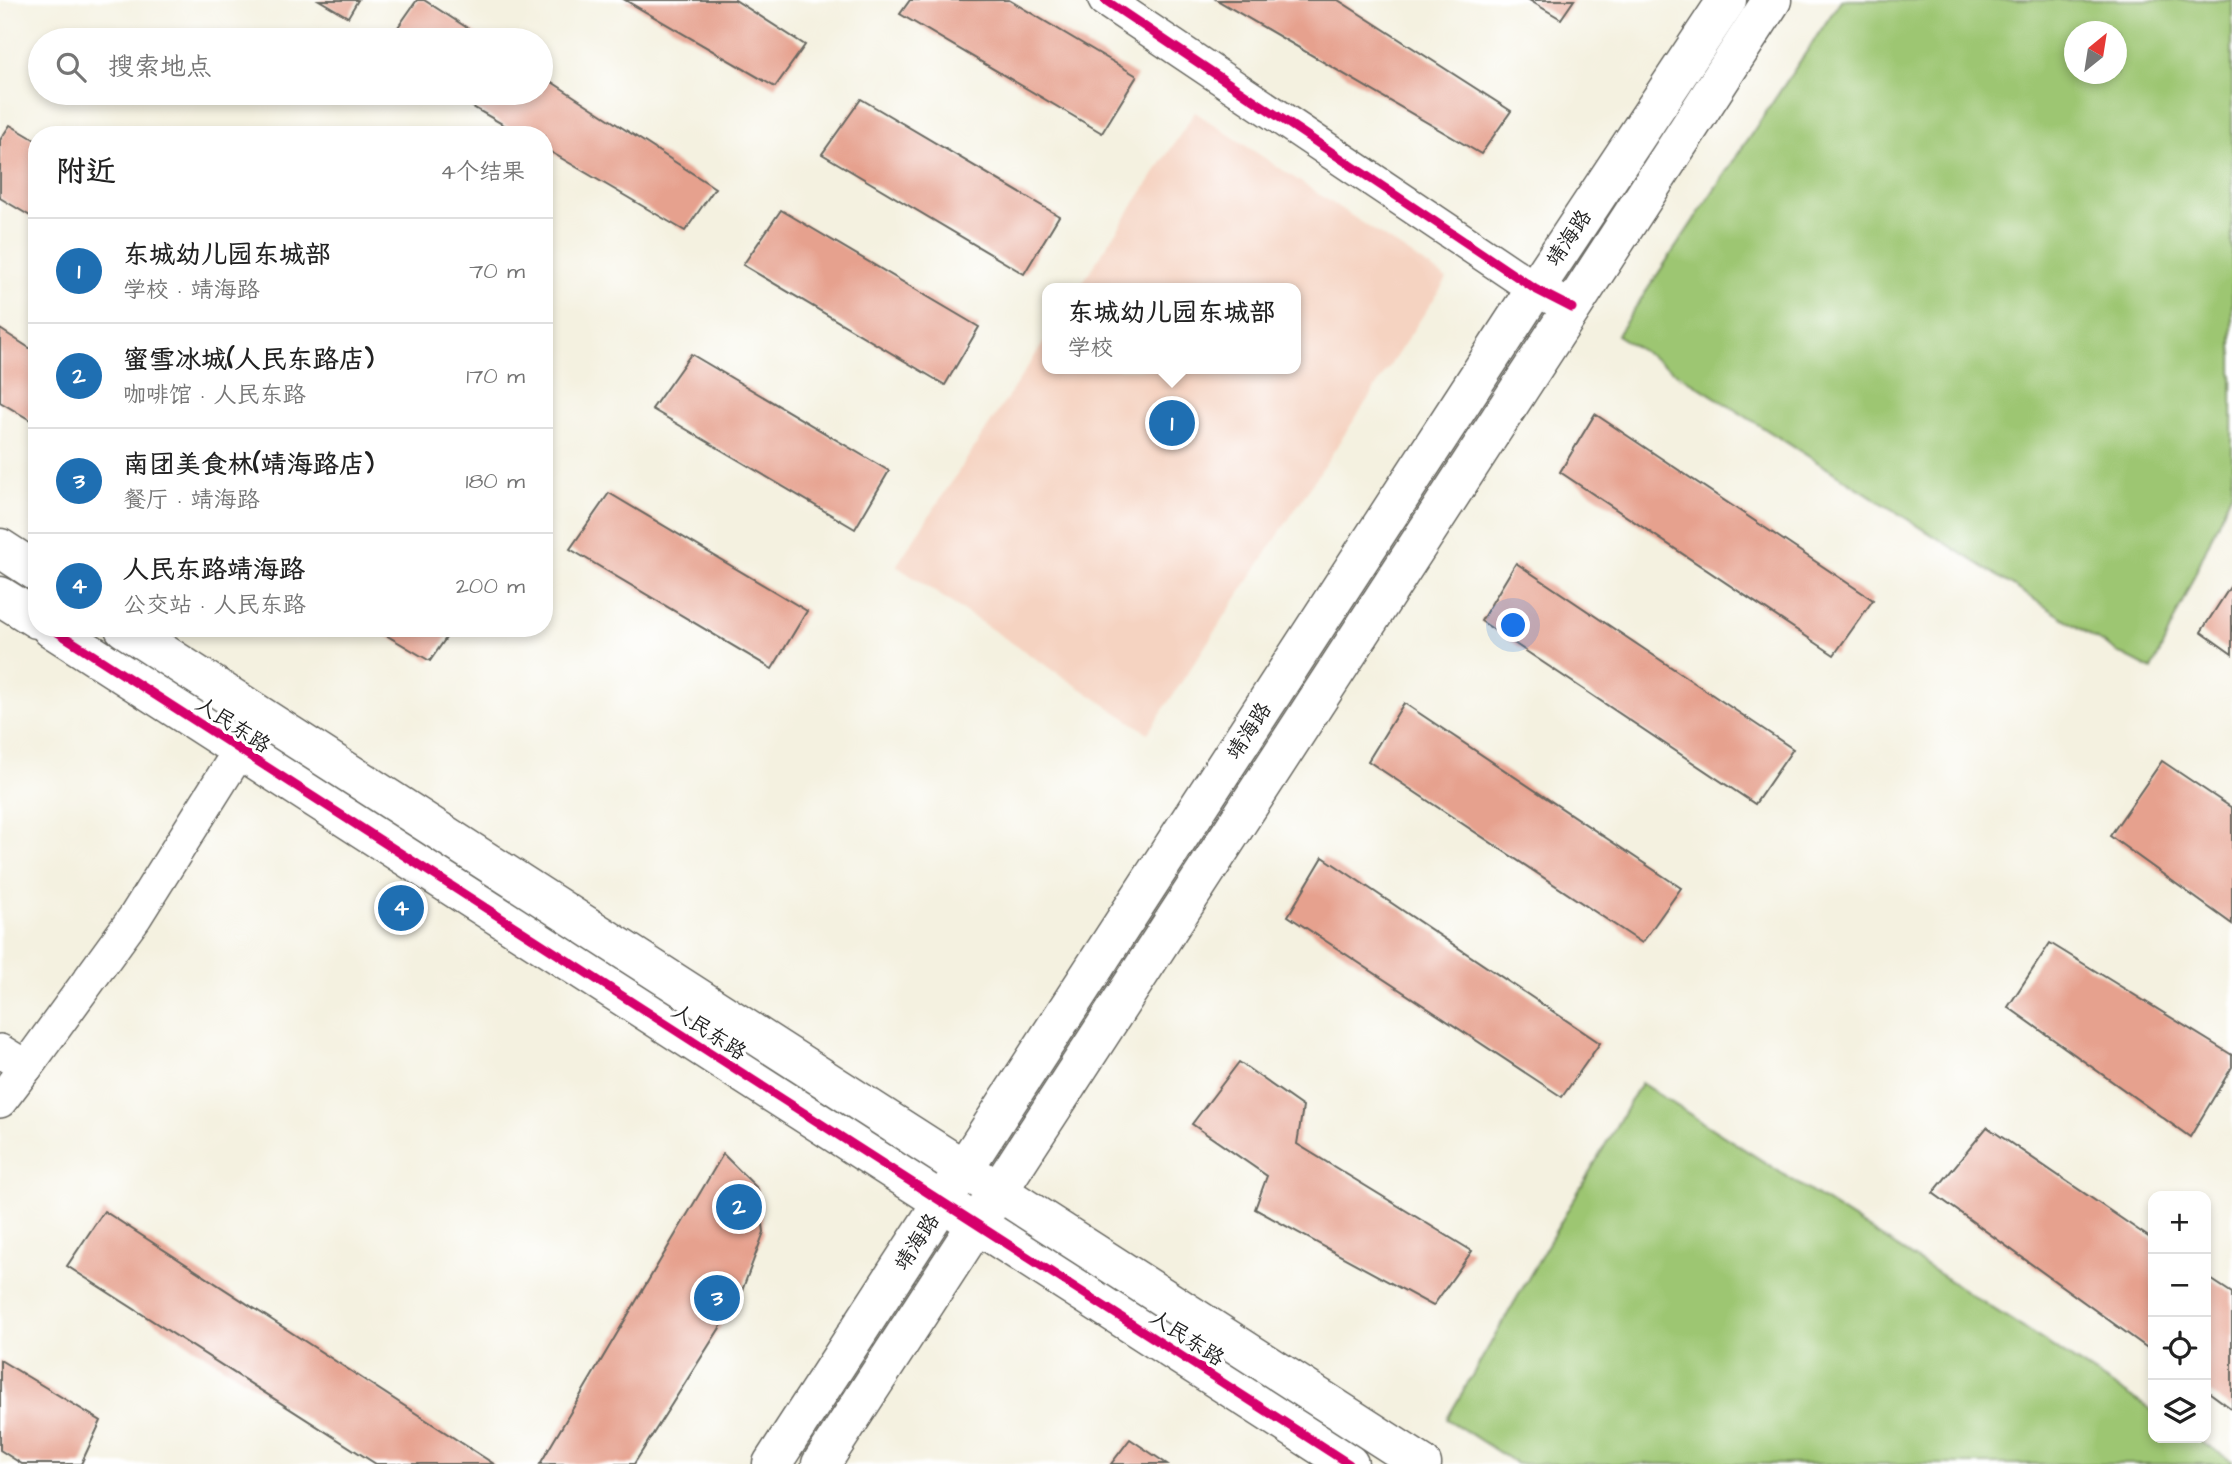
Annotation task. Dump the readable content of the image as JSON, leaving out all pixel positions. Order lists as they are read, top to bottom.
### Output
{
  "streets": {
    "main road": ["靖海路", "人民东路"]
  },
  "crossings": [
    ["靖海路", "人民东路"]
  ],
  "north": "top right",
  "page": {
    "search": "搜索地点",
    "heading": ["附近", "4个结果"],
    "list": [
      {
        "mark": "1",
        "name": "东城幼儿园东城部",
        "note": "学校 · 靖海路",
        "value": "70 m"
      },
      {
        "mark": "2",
        "name": "蜜雪冰城(人民东路店)",
        "note": "咖啡馆 · 人民东路",
        "value": "170 m"
      },
      {
        "mark": "3",
        "name": "南团美食林(靖海路店)",
        "note": "餐厅 · 靖海路",
        "value": "180 m"
      },
      {
        "mark": "4",
        "name": "人民东路靖海路",
        "note": "公交站 · 人民东路",
        "value": "200 m"
      }
    ],
    "popup": ["东城幼儿园东城部", "学校"],
    "pins": [
      "1",
      "4",
      "2",
      "3"
    ],
    "map_buttons": ["+", "−"]
  }
}
